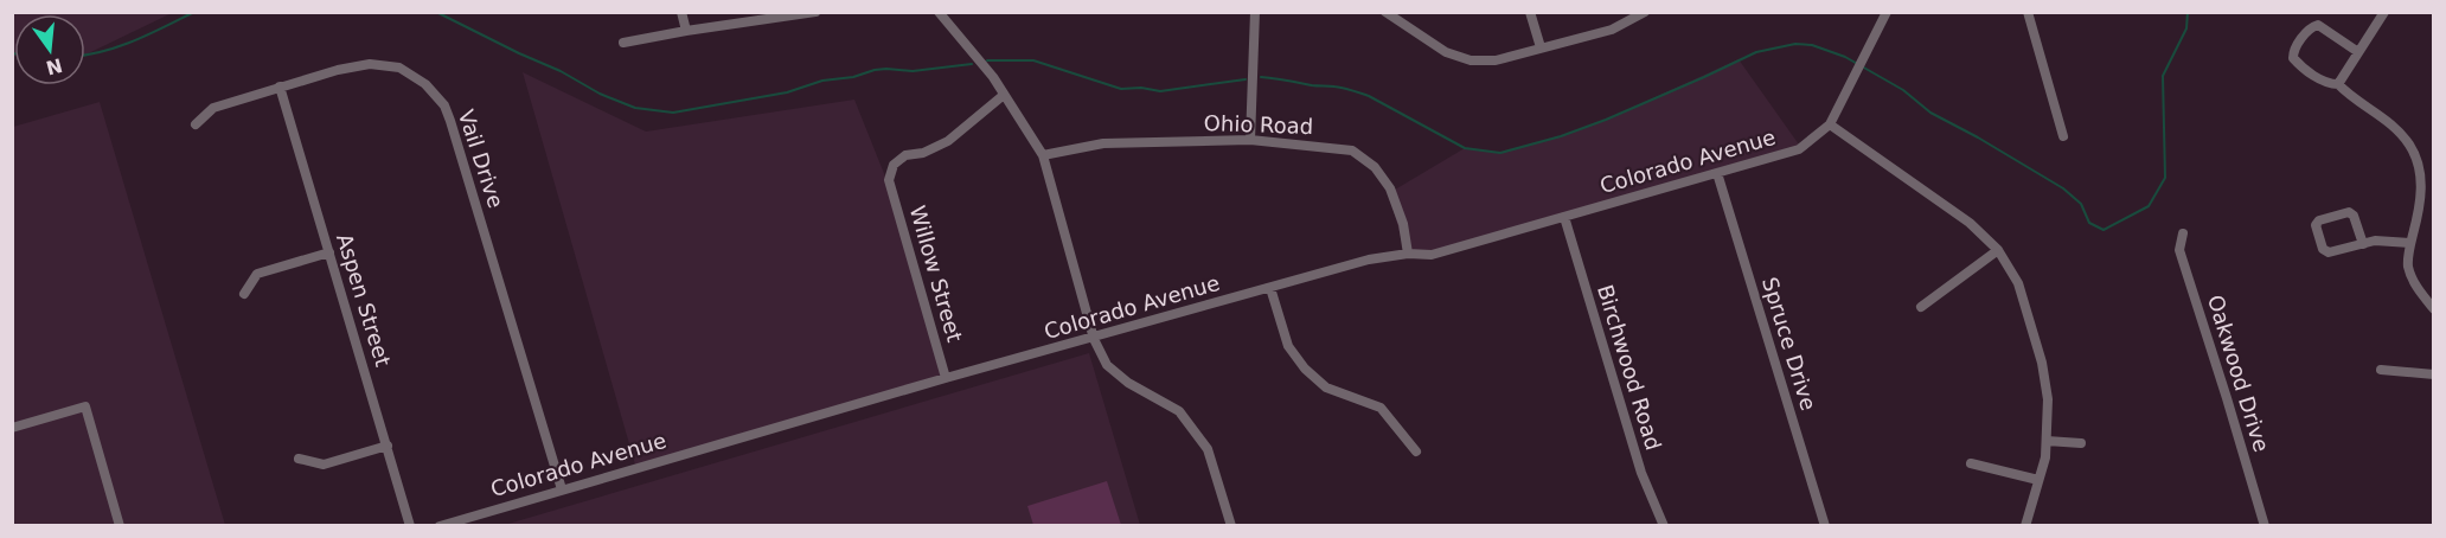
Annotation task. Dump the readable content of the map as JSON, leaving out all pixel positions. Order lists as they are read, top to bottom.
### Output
{
  "streets": {
    "street": [
      "Ohio Road",
      "Vail Drive",
      "Colorado Avenue",
      "Willow Street",
      "Aspen Street",
      "Spruce Drive",
      "Birchwood Road",
      "Oakwood Drive"
    ]
  },
  "crossings": [
    ["Ohio Road", "Colorado Avenue"],
    ["Vail Drive", "Colorado Avenue"],
    ["Vail Drive", "Aspen Street"],
    ["Colorado Avenue", "Willow Street"],
    ["Colorado Avenue", "Spruce Drive"],
    ["Colorado Avenue", "Birchwood Road"]
  ],
  "north": "bottom"
}
